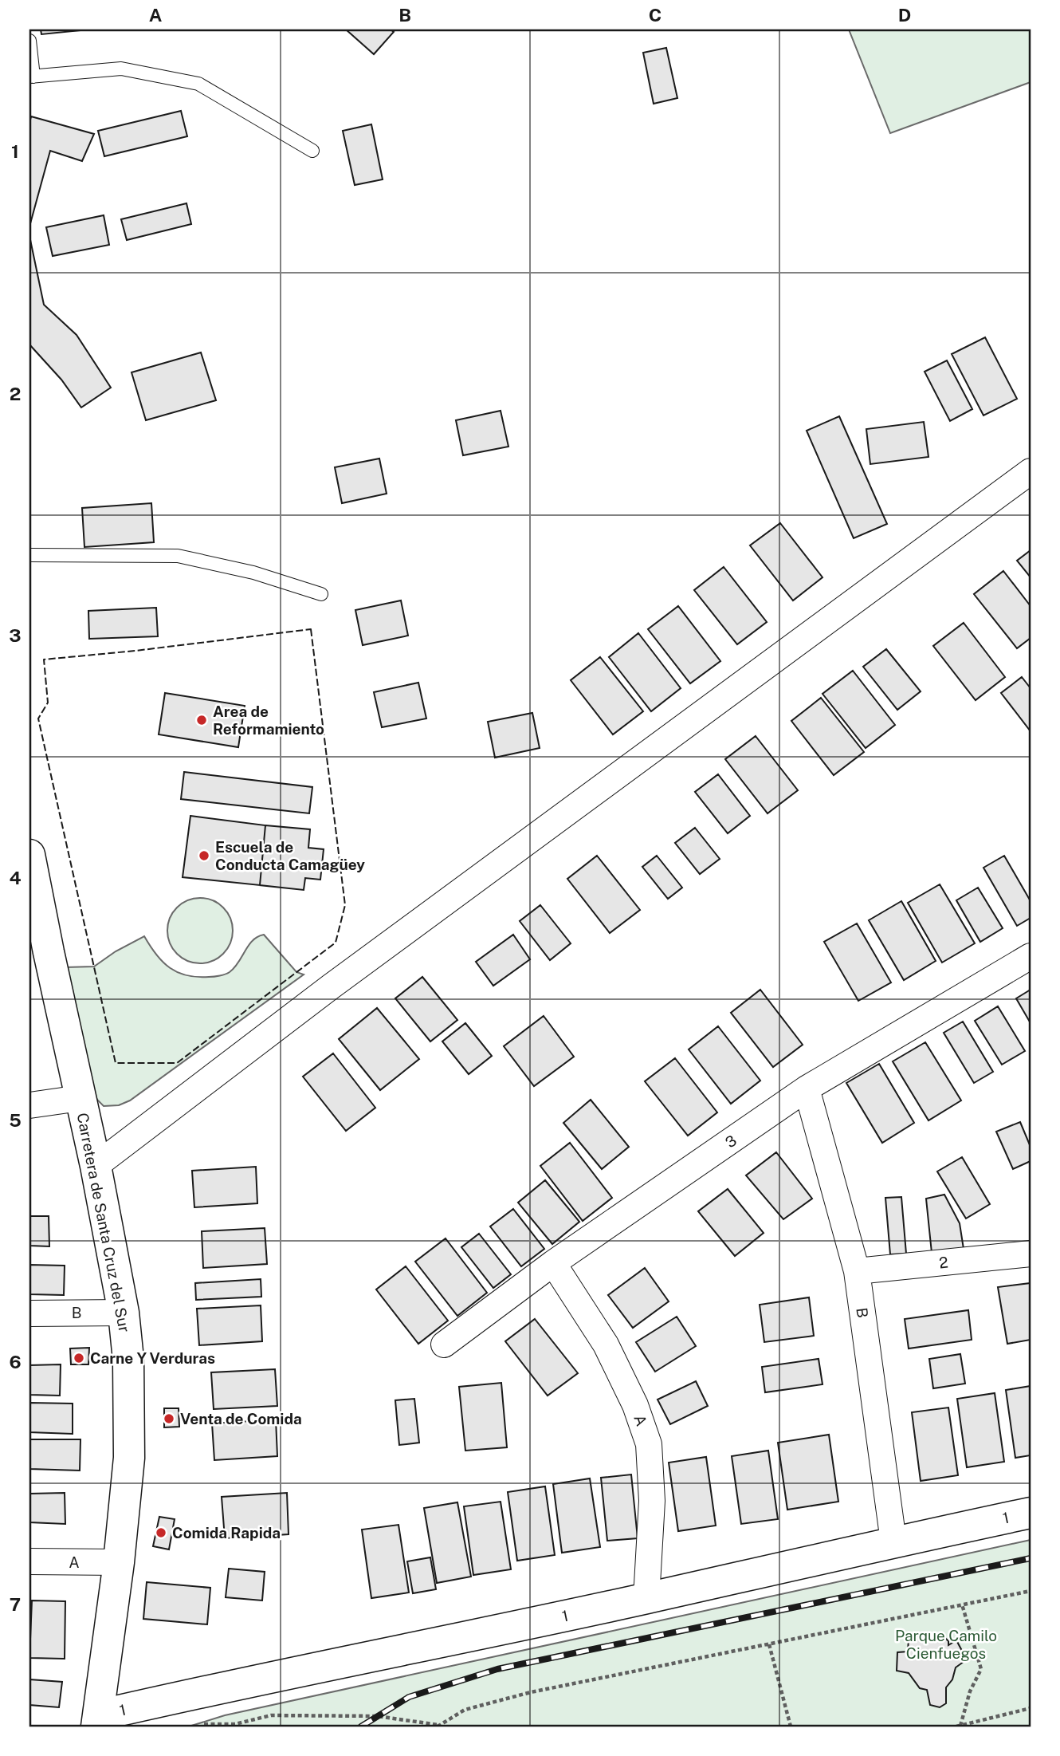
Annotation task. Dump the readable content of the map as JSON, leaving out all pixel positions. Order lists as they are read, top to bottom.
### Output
{
  "streets": {
    "street": [
      "3",
      "Carretera de Santa Cruz del Sur",
      "2",
      "B",
      "A",
      "1"
    ]
  },
  "crossings": [
    ["3", "B"],
    ["3", "A"],
    ["Carretera de Santa Cruz del Sur", "B"],
    ["Carretera de Santa Cruz del Sur", "A"],
    ["Carretera de Santa Cruz del Sur", "1"],
    ["2", "B"],
    ["B", "1"],
    ["A", "1"]
  ],
  "parks": ["Parque Camilo Cienfuegos"],
  "places": [
    "Area de Reformamiento",
    "Escuela de Conducta Camagüey",
    "Carne Y Verduras",
    "Venta de Comida",
    "Comida Rapida"
  ],
  "grid": {
    "columns": [
      "A",
      "B",
      "C",
      "D"
    ],
    "rows": [
      "1",
      "2",
      "3",
      "4",
      "5",
      "6",
      "7"
    ]
  }
}
